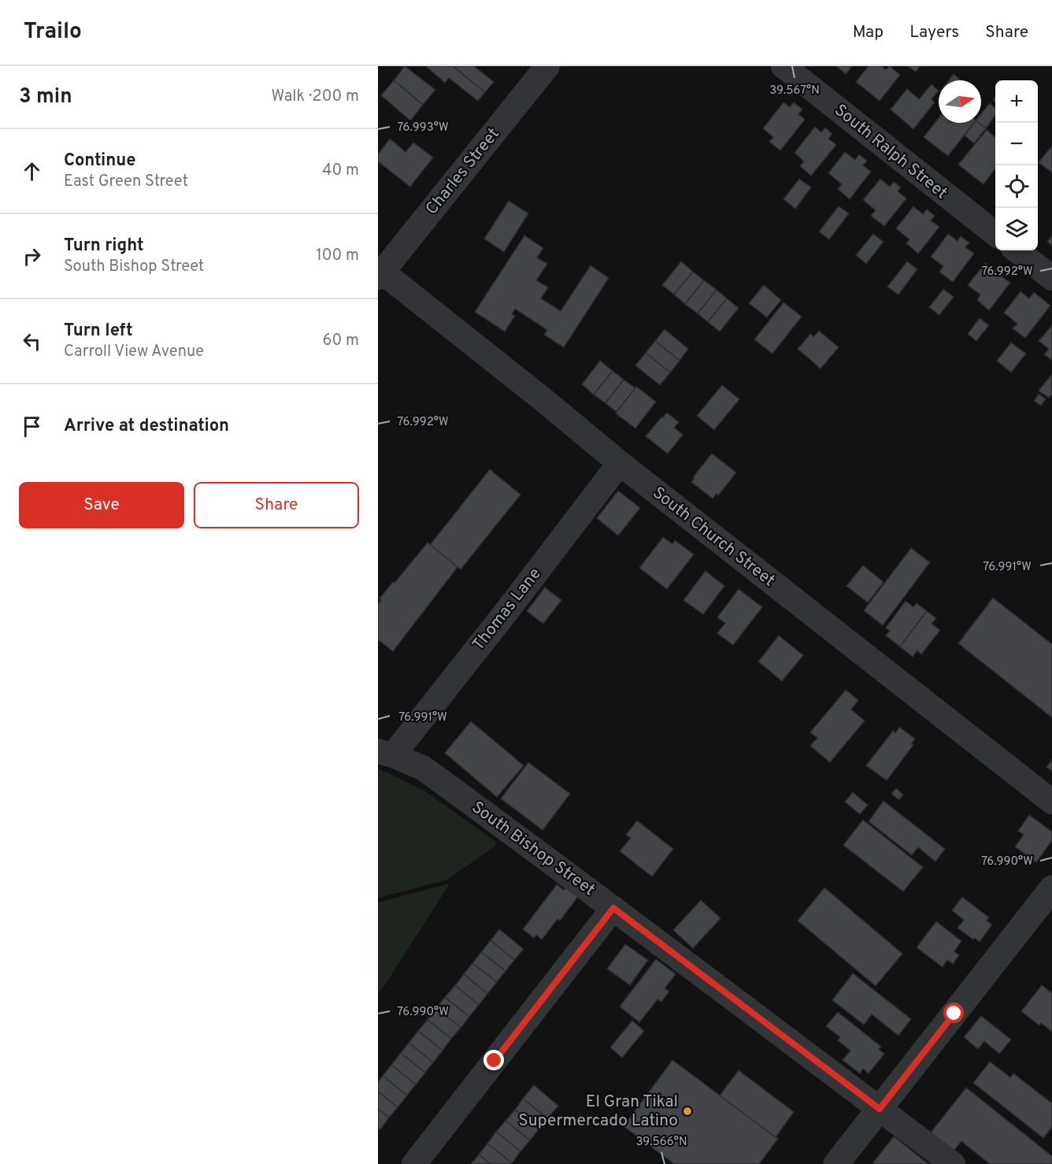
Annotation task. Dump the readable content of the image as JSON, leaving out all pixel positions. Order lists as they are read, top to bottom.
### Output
{
  "streets": {
    "street": [
      "South Ralph Street",
      "Charles Street",
      "South Church Street",
      "Thomas Lane",
      "South Bishop Street"
    ]
  },
  "crossings": [
    ["Charles Street", "South Church Street"],
    ["South Church Street", "Thomas Lane"],
    ["Thomas Lane", "South Bishop Street"]
  ],
  "places": ["El Gran Tikal Supermercado Latino"],
  "north": "right",
  "page": {
    "header": "Trailo",
    "nav": ["Map", "Layers", "Share"],
    "heading": ["3 min", "Walk · 200 m"],
    "map_buttons": ["+", "−"],
    "list": [
      ["Continue", "East Green Street", "40 m"],
      ["Turn right", "South Bishop Street", "100 m"],
      ["Turn left", "Carroll View Avenue", "60 m"],
      "Arrive at destination"
    ],
    "buttons": ["Save", "Share"]
  },
  "coordinates": [
    "39.567°N",
    "76.993°W",
    "76.992°W",
    "76.991°W",
    "76.990°W",
    "39.566°N"
  ]
}
